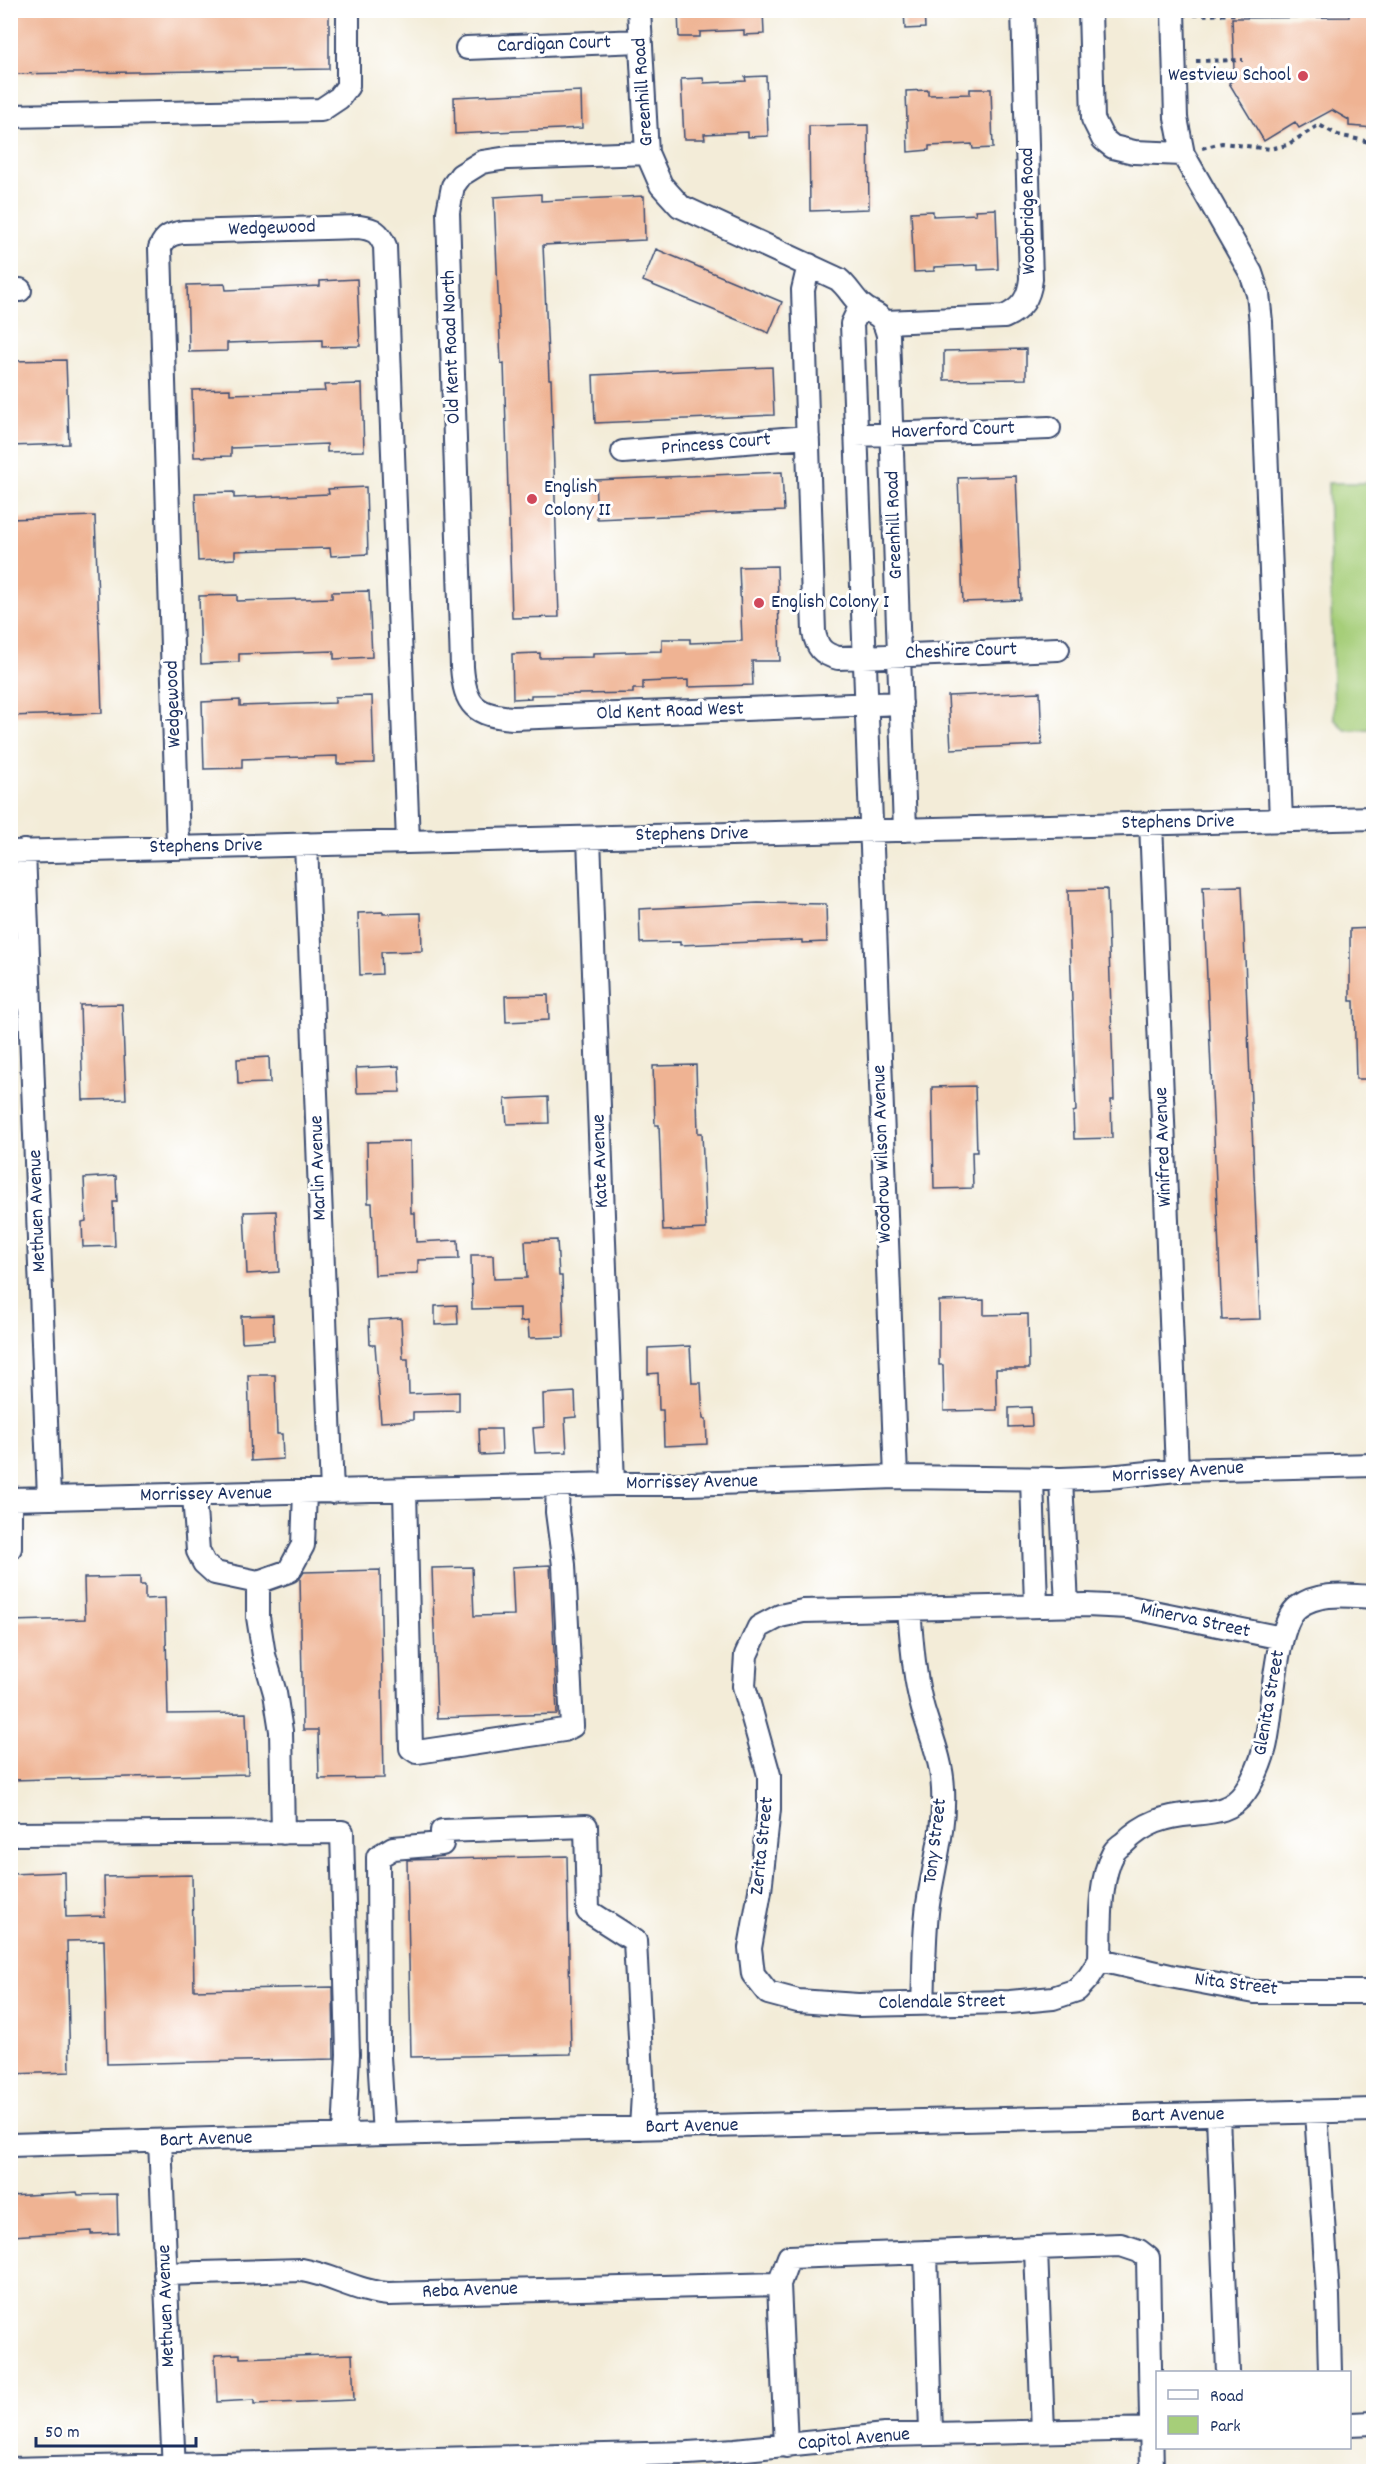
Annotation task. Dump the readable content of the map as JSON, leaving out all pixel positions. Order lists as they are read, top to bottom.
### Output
{
  "streets": {
    "street": [
      "Cardigan Court",
      "Greenhill Road",
      "Woodbridge Road",
      "Wedgewood",
      "Old Kent Road North",
      "Haverford Court",
      "Princess Court",
      "Cheshire Court",
      "Old Kent Road West",
      "Stephens Drive",
      "Winifred Avenue",
      "Woodrow Wilson Avenue",
      "Kate Avenue",
      "Marlin Avenue",
      "Methuen Avenue",
      "Morrissey Avenue",
      "Minerva Street",
      "Glenita Street",
      "Tony Street",
      "Zerita Street",
      "Nita Street",
      "Colendale Street",
      "Bart Avenue",
      "Reba Avenue",
      "Capitol Avenue"
    ]
  },
  "crossings": [
    ["Cardigan Court", "Greenhill Road"],
    ["Greenhill Road", "Woodbridge Road"],
    ["Greenhill Road", "Old Kent Road North"],
    ["Greenhill Road", "Haverford Court"],
    ["Greenhill Road", "Cheshire Court"],
    ["Greenhill Road", "Old Kent Road West"],
    ["Greenhill Road", "Stephens Drive"],
    ["Greenhill Road", "Woodrow Wilson Avenue"],
    ["Wedgewood", "Stephens Drive"],
    ["Old Kent Road North", "Old Kent Road West"],
    ["Princess Court", "Cheshire Court"],
    ["Stephens Drive", "Winifred Avenue"],
    ["Stephens Drive", "Woodrow Wilson Avenue"],
    ["Stephens Drive", "Kate Avenue"],
    ["Stephens Drive", "Marlin Avenue"],
    ["Stephens Drive", "Methuen Avenue"],
    ["Winifred Avenue", "Morrissey Avenue"],
    ["Woodrow Wilson Avenue", "Morrissey Avenue"],
    ["Kate Avenue", "Morrissey Avenue"],
    ["Marlin Avenue", "Morrissey Avenue"],
    ["Methuen Avenue", "Morrissey Avenue"],
    ["Methuen Avenue", "Bart Avenue"],
    ["Methuen Avenue", "Reba Avenue"],
    ["Methuen Avenue", "Capitol Avenue"],
    ["Minerva Street", "Glenita Street"],
    ["Minerva Street", "Tony Street"],
    ["Minerva Street", "Zerita Street"],
    ["Glenita Street", "Nita Street"],
    ["Glenita Street", "Colendale Street"],
    ["Tony Street", "Colendale Street"],
    ["Zerita Street", "Colendale Street"],
    ["Nita Street", "Colendale Street"]
  ],
  "places": ["Westview School", "English Colony II", "English Colony I"],
  "legend": ["Road", "Park"],
  "scale_bar": "50 m"
}
